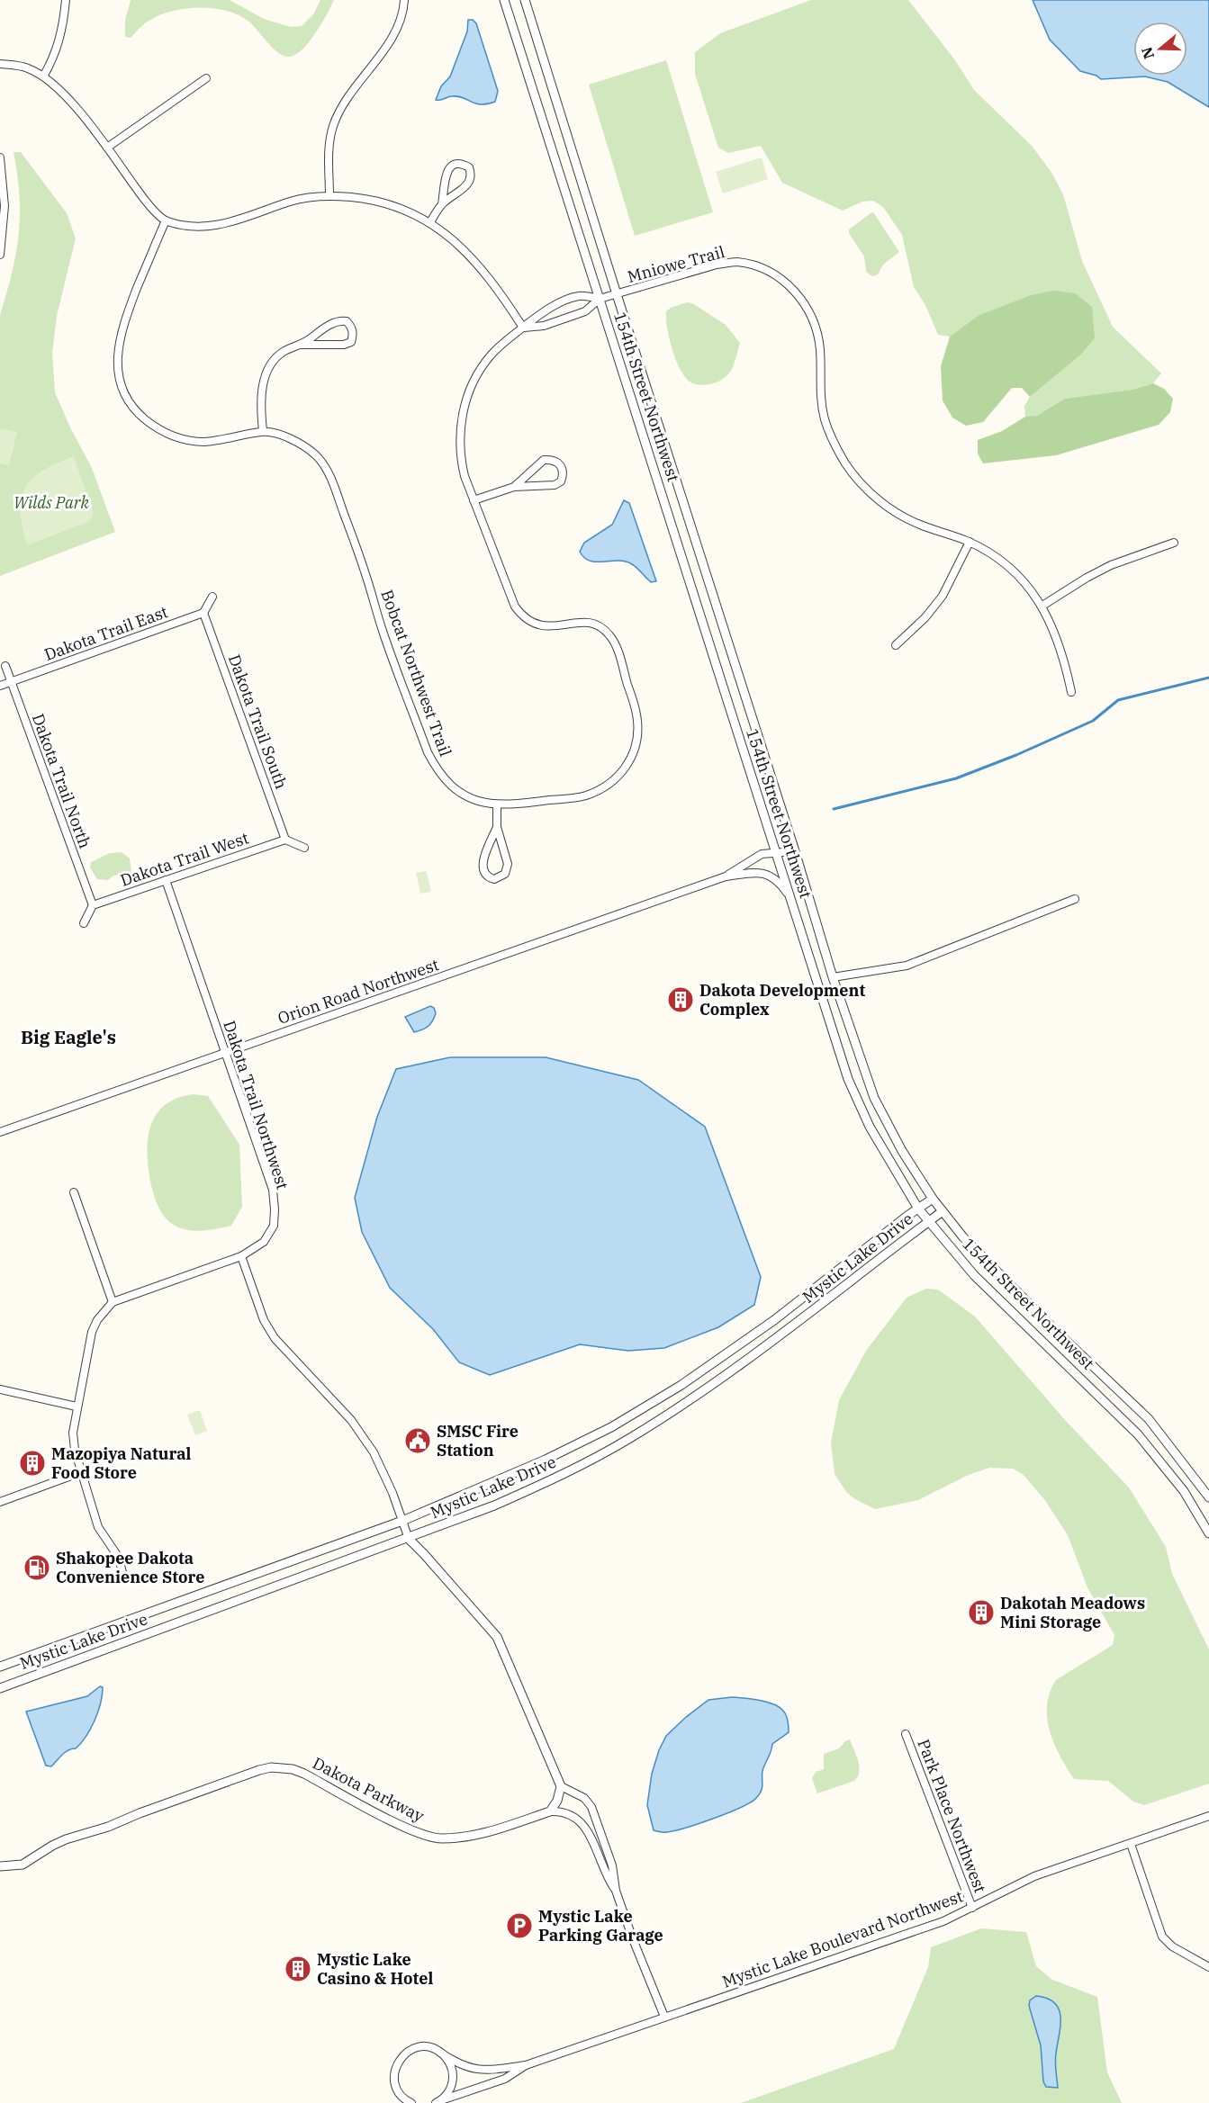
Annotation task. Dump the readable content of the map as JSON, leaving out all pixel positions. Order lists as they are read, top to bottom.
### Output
{
  "streets": {
    "street": [
      "Mniowe Trail",
      "154th Street Northwest",
      "Dakota Trail East",
      "Bobcat Northwest Trail",
      "Dakota Trail South",
      "Dakota Trail North",
      "Dakota Trail West",
      "Orion Road Northwest",
      "Dakota Trail Northwest",
      "Mystic Lake Drive",
      "Dakota Parkway",
      "Park Place Northwest",
      "Mystic Lake Boulevard Northwest"
    ]
  },
  "crossings": [
    ["Mniowe Trail", "154th Street Northwest"],
    ["Mniowe Trail", "Bobcat Northwest Trail"],
    ["154th Street Northwest", "Bobcat Northwest Trail"],
    ["154th Street Northwest", "Orion Road Northwest"],
    ["154th Street Northwest", "Mystic Lake Drive"],
    ["Dakota Trail East", "Dakota Trail South"],
    ["Dakota Trail East", "Dakota Trail North"],
    ["Dakota Trail South", "Dakota Trail West"],
    ["Dakota Trail North", "Dakota Trail West"],
    ["Dakota Trail West", "Dakota Trail Northwest"],
    ["Orion Road Northwest", "Dakota Trail Northwest"],
    ["Park Place Northwest", "Mystic Lake Boulevard Northwest"]
  ],
  "districts": ["Big Eagle's"],
  "parks": ["Wilds Park"],
  "places": {
    "building": [
      "Dakota Development Complex",
      "Mazopiya Natural Food Store",
      "Dakotah Meadows Mini Storage",
      "Mystic Lake Casino & Hotel"
    ],
    "public building": ["SMSC Fire Station"],
    "fuel station": ["Shakopee Dakota Convenience Store"],
    "parking": ["Mystic Lake Parking Garage"]
  },
  "north": "left"
}
